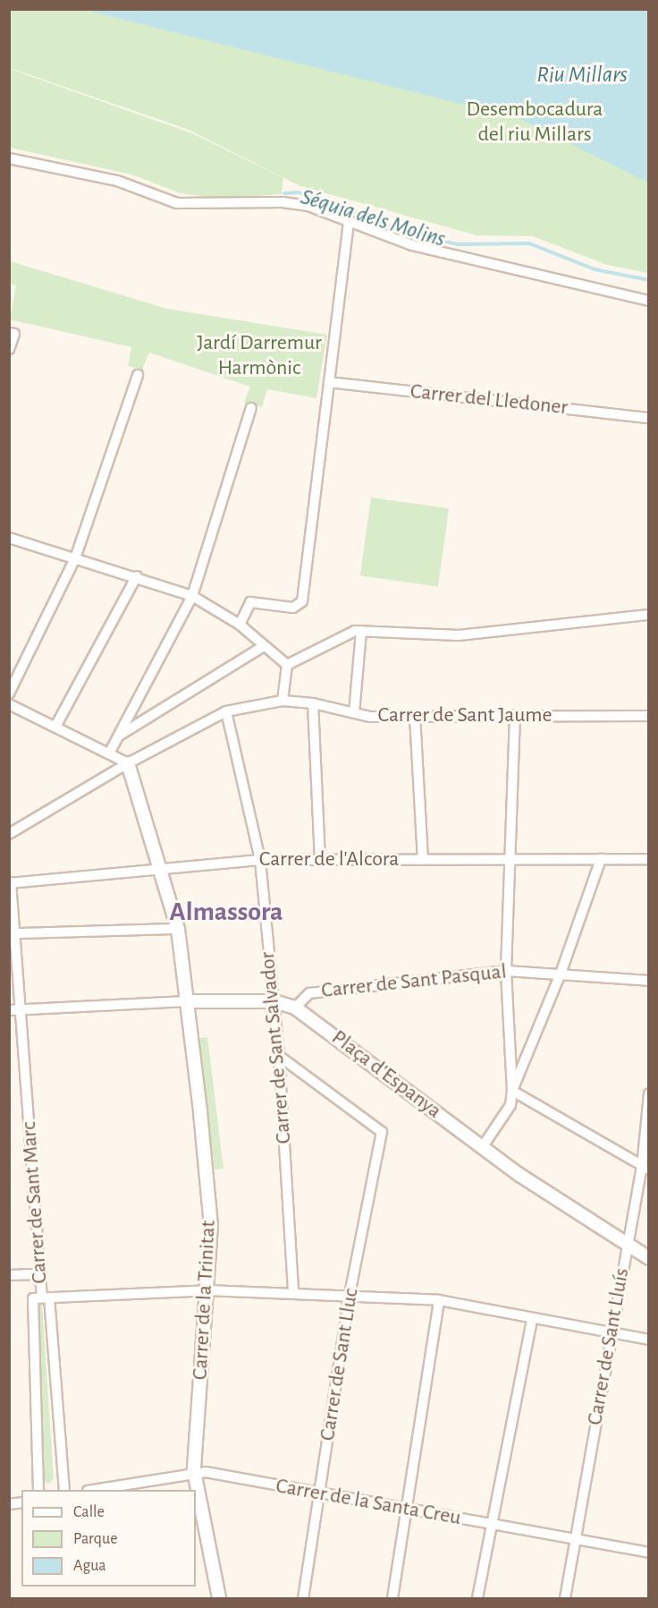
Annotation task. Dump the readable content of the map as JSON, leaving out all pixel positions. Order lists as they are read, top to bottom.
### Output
{
  "streets": {
    "street": [
      "Carrer del Lledoner",
      "Carrer de Sant Jaume",
      "Carrer de l'Alcora",
      "Carrer de Sant Pasqual",
      "Carrer de Sant Salvador",
      "Plaça d'Espanya",
      "Carrer de Sant Marc",
      "Carrer de la Trinitat",
      "Carrer de Sant Lluís",
      "Carrer de Sant Lluc",
      "Carrer de la Santa Creu"
    ]
  },
  "crossings": [
    ["Carrer de Sant Jaume", "Carrer de Sant Salvador"],
    ["Carrer de Sant Jaume", "Carrer de la Trinitat"],
    ["Carrer de l'Alcora", "Carrer de Sant Salvador"],
    ["Carrer de l'Alcora", "Carrer de Sant Marc"],
    ["Carrer de l'Alcora", "Carrer de la Trinitat"],
    ["Carrer de Sant Pasqual", "Carrer de Sant Salvador"],
    ["Carrer de Sant Pasqual", "Plaça d'Espanya"],
    ["Carrer de Sant Pasqual", "Carrer de la Trinitat"],
    ["Carrer de Sant Salvador", "Carrer de Sant Lluc"],
    ["Plaça d'Espanya", "Carrer de Sant Lluís"],
    ["Carrer de la Trinitat", "Carrer de la Santa Creu"],
    ["Carrer de Sant Lluís", "Carrer de la Santa Creu"],
    ["Carrer de Sant Lluc", "Carrer de la Santa Creu"]
  ],
  "districts": ["Almassora"],
  "water": ["Riu Millars", "Séquia dels Molins"],
  "parks": ["Desembocadura del riu Millars", "Jardí Darremur Harmònic"],
  "legend": ["Calle", "Parque", "Agua"]
}
